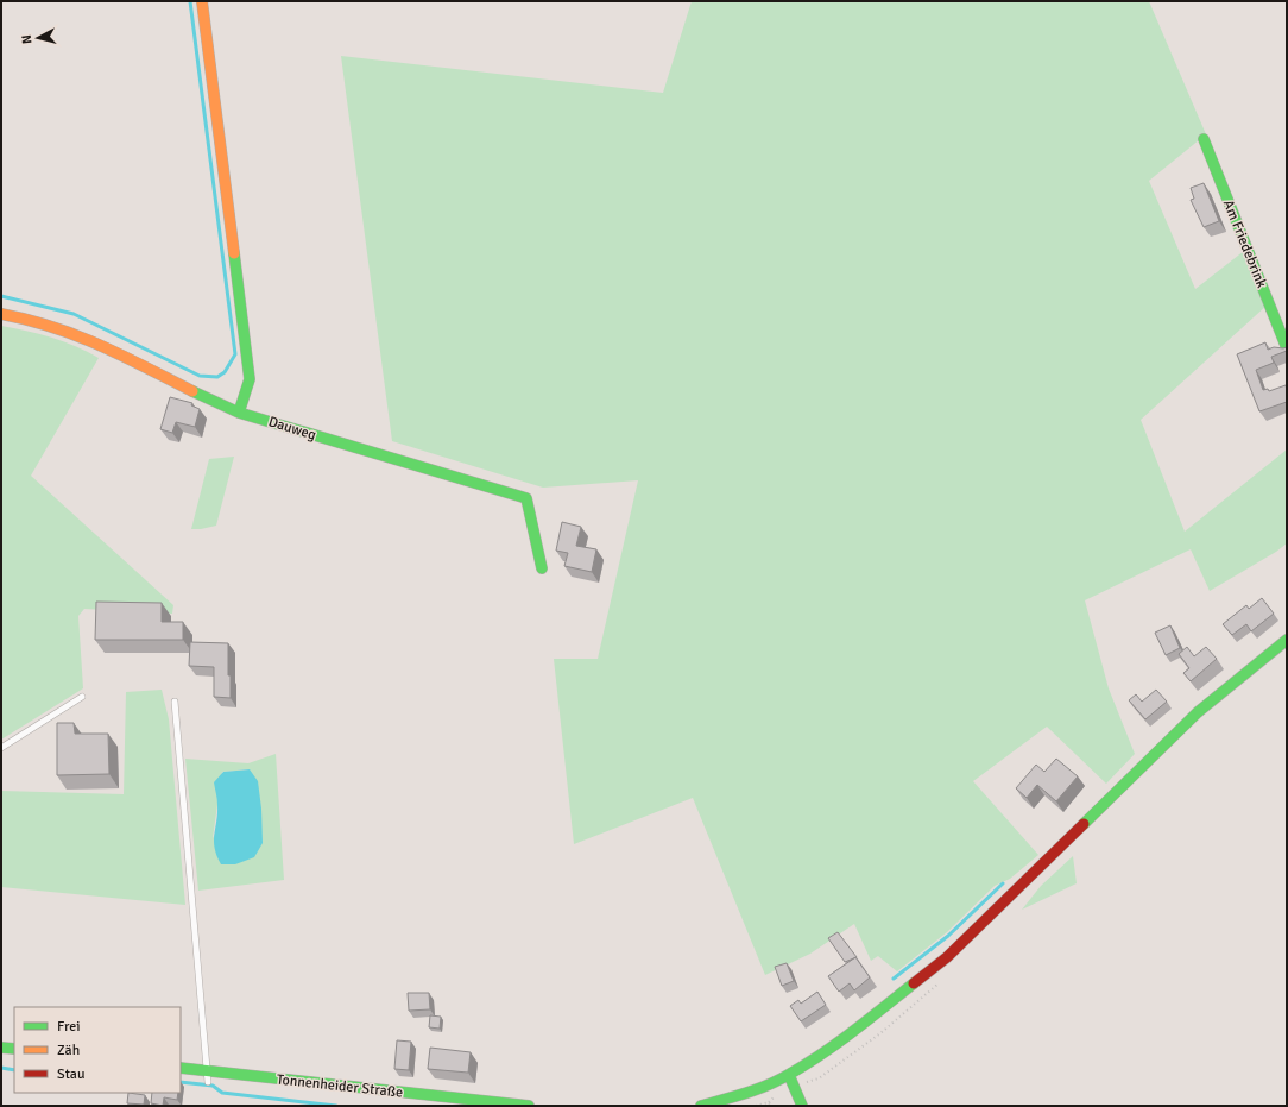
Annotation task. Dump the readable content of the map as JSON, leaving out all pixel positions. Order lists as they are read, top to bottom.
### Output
{
  "streets": {
    "street": ["Am Friedebrink", "Dauweg", "Tonnenheider Straße"]
  },
  "legend": ["Frei", "Zäh", "Stau"],
  "north": "left"
}
